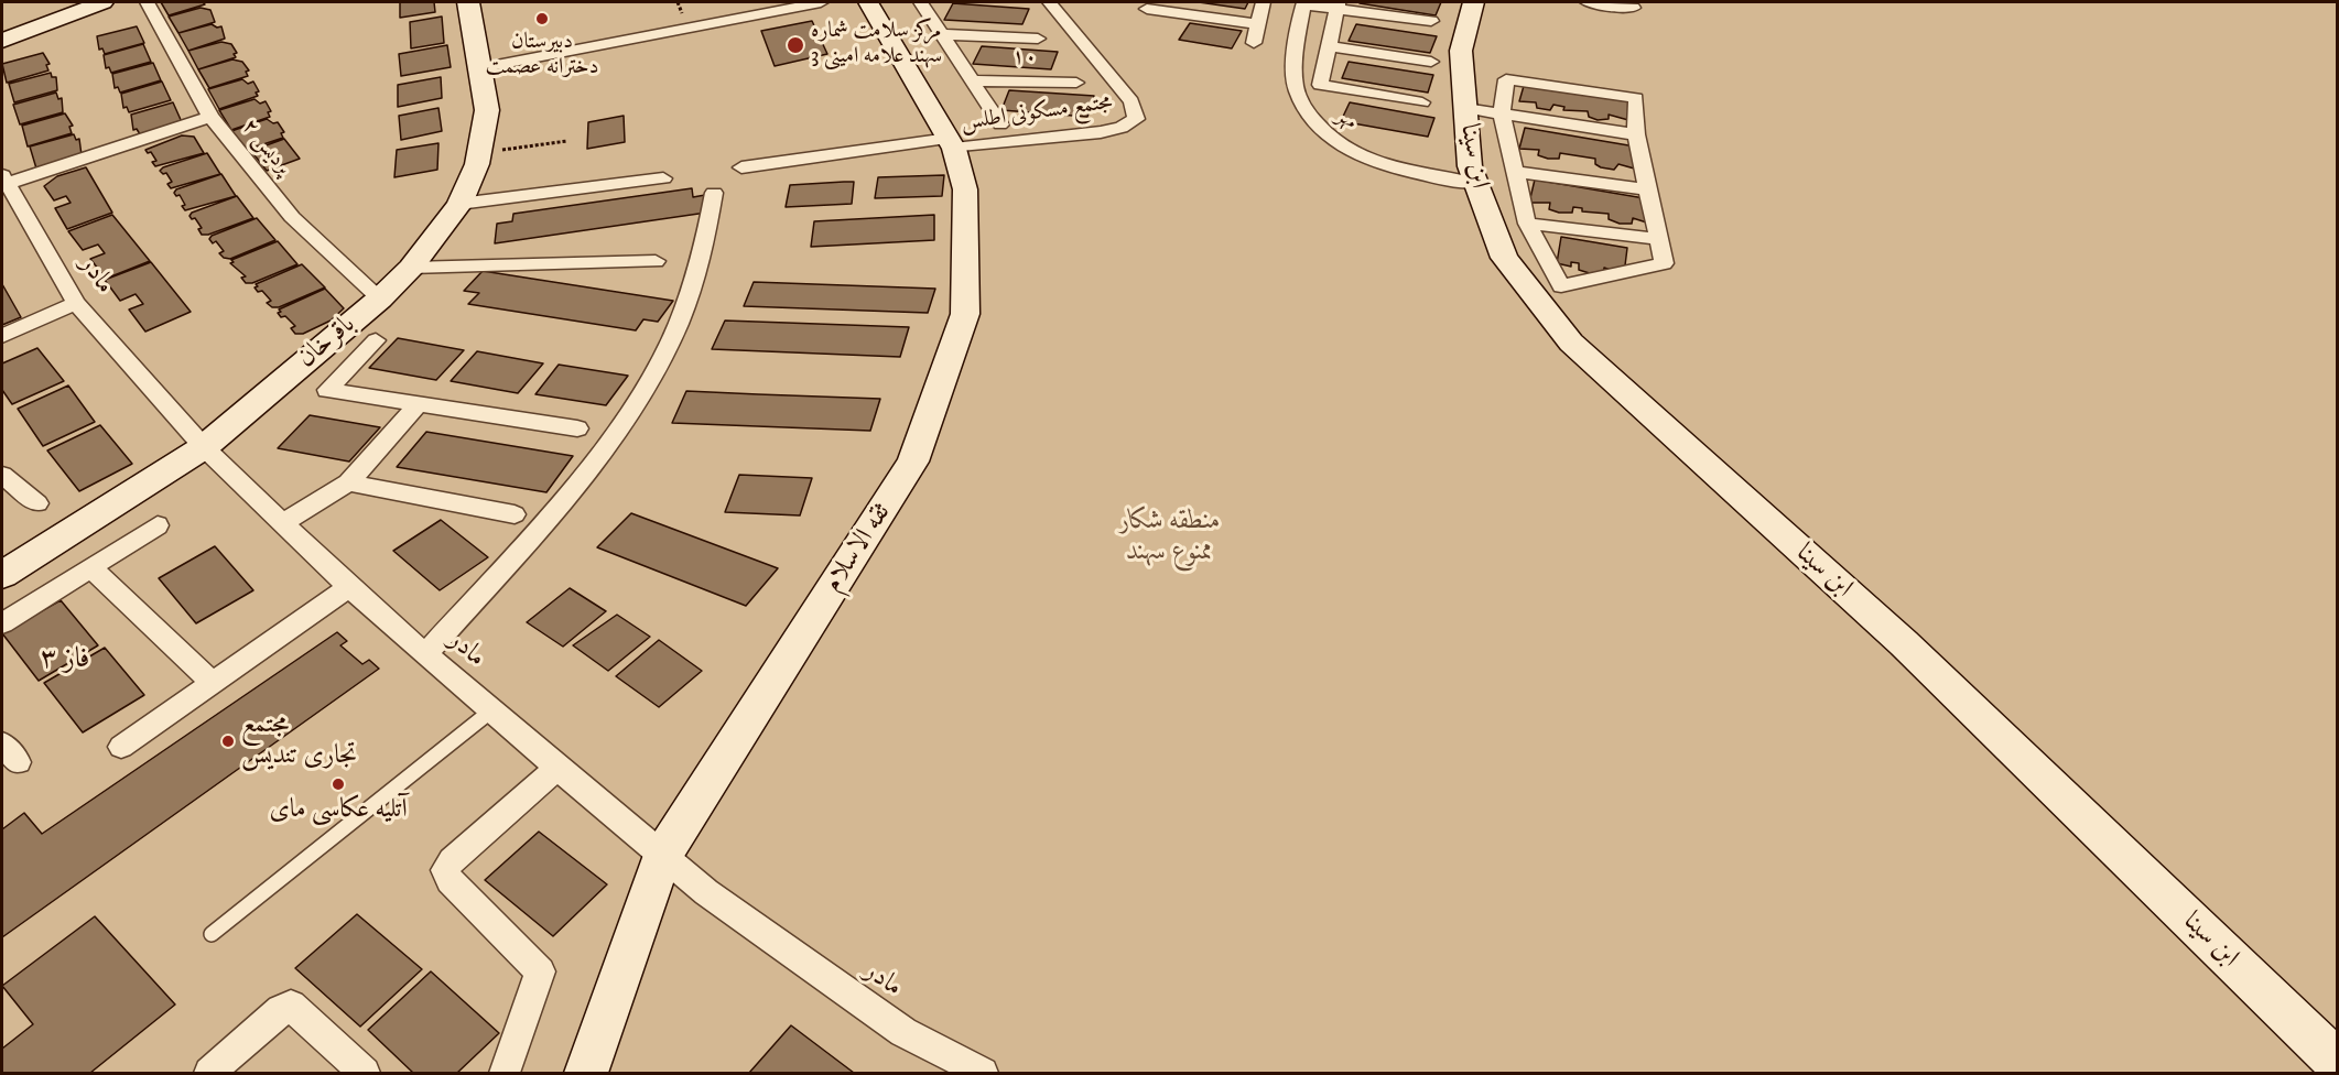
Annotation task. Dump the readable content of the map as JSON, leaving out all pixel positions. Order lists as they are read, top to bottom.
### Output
{
  "streets": {
    "street": [
      "۱۰",
      "مجتمع مسکونی اطلس",
      "مهر",
      "پردیس ۲",
      "ابن سینا",
      "مادر",
      "باقرخان",
      "ثقه الاسلام"
    ]
  },
  "crossings": [
    ["مجتمع مسکونی اطلس", "ثقه الاسلام"],
    ["مهر", "ابن سینا"],
    ["پردیس ۲", "باقرخان"],
    ["مادر", "باقرخان"],
    ["مادر", "ثقه الاسلام"]
  ],
  "districts": ["فاز ۳"],
  "parks": ["منطقه شکار ممنوع سهند"],
  "places": [
    "دبیرستان دخترانه عصمت",
    "مرکز سلامت شماره 3 سهند علامه امینی",
    "مجتمع تجاری تندیس",
    "آتلیه عکاسی مای"
  ]
}
